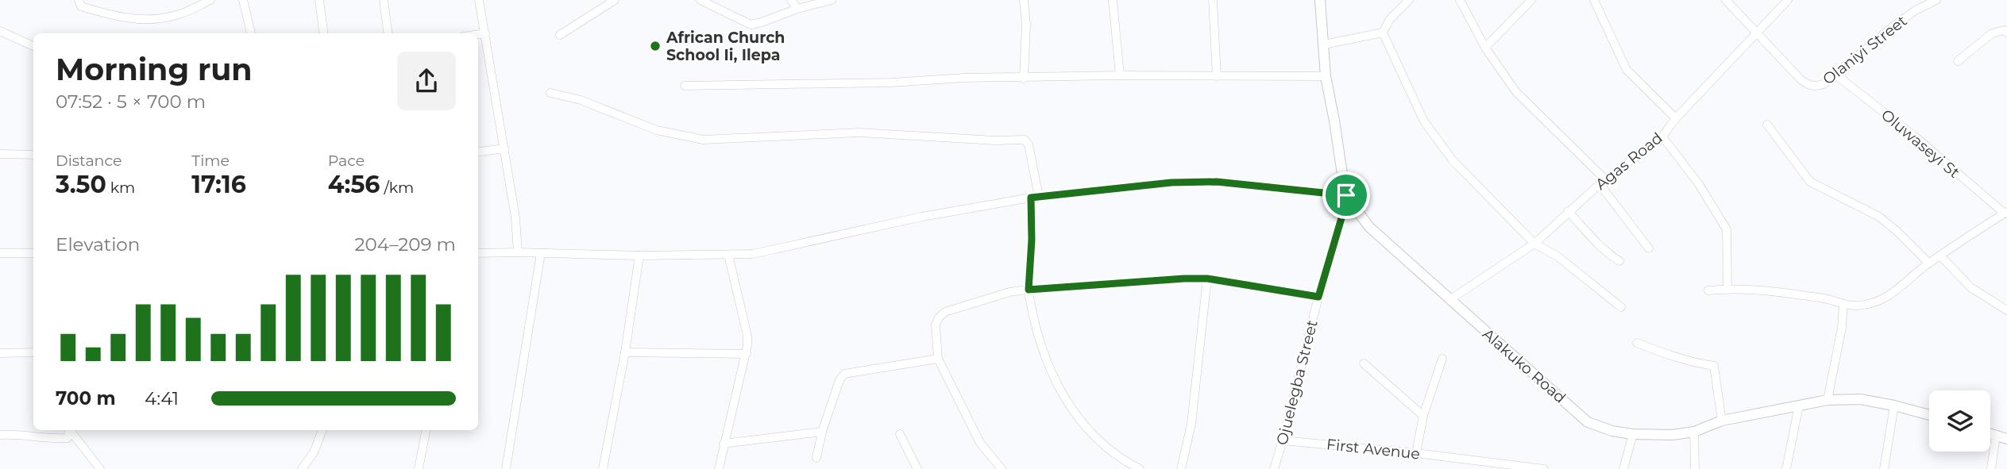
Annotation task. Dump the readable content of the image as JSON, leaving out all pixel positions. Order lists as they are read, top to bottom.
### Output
{
  "streets": {
    "main road": ["Alakuko Road"],
    "street": [
      "Olaniyi Street",
      "Oluwaseyi St",
      "Agas Road",
      "Ojuelegba Street",
      "First Avenue"
    ]
  },
  "crossings": [
    ["Olaniyi Street", "Oluwaseyi St"],
    ["Olaniyi Street", "Agas Road"],
    ["Agas Road", "Alakuko Road"],
    ["Alakuko Road", "Ojuelegba Street"],
    ["Ojuelegba Street", "First Avenue"]
  ],
  "places": ["African Church School Ii, Ilepa"],
  "page": {
    "heading": ["Morning run", "07:52 · 5 × 700 m"],
    "stats": [
      ["Distance", "3.50 km"],
      ["Time", "17:16"],
      ["Pace", "4:56 /km"]
    ],
    "chart": ["Elevation", "204–209 m"],
    "list": [
      {
        "name": "700 m",
        "note": "4:41"
      }
    ]
  }
}
